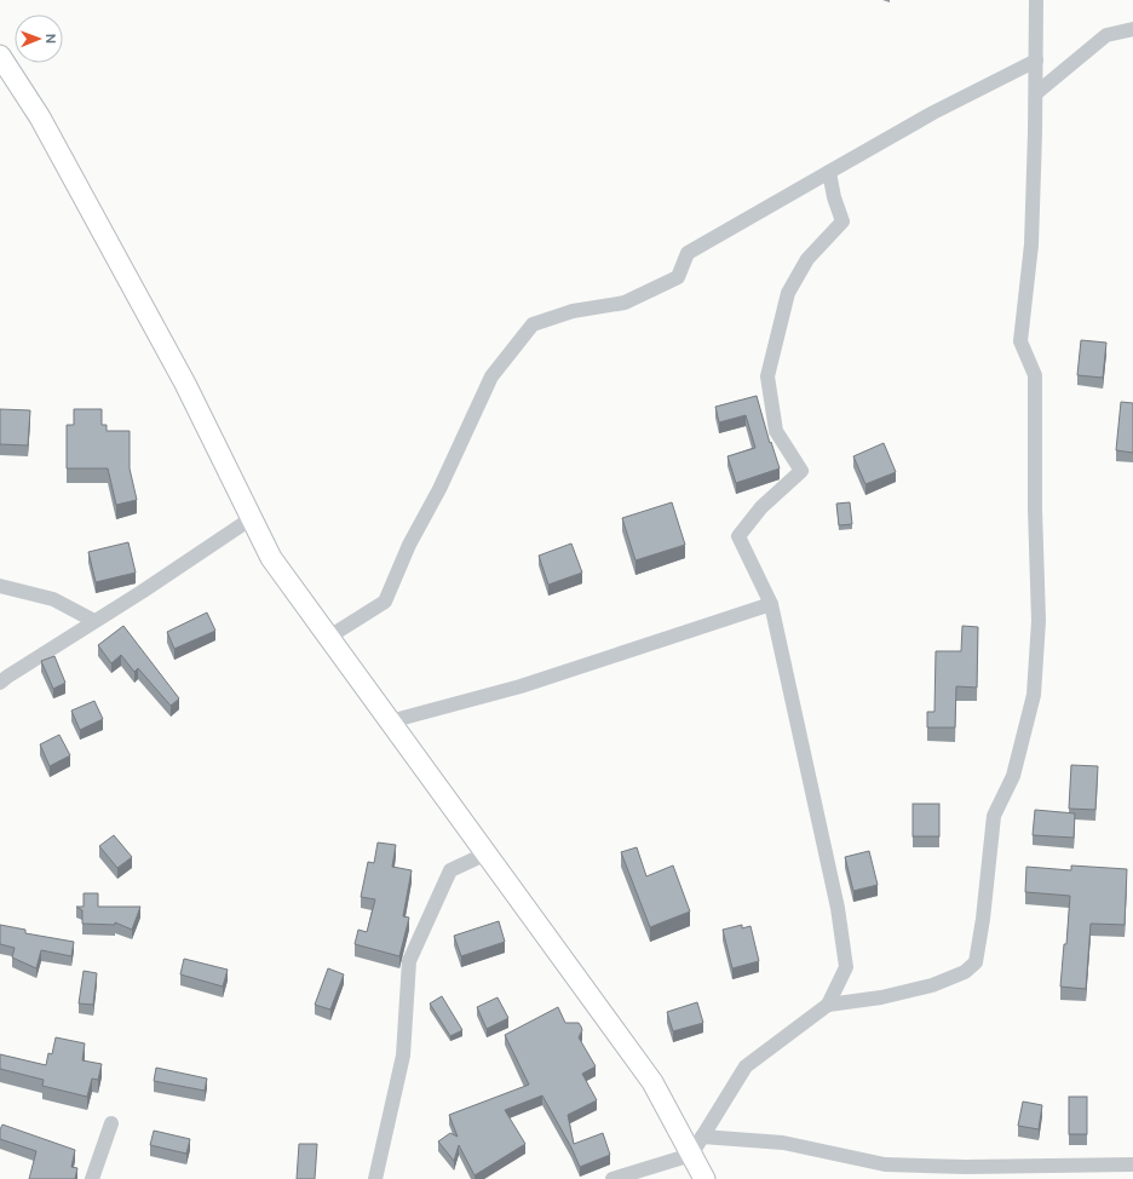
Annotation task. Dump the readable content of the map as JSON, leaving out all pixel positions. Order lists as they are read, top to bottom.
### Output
{
  "north": "right"
}
